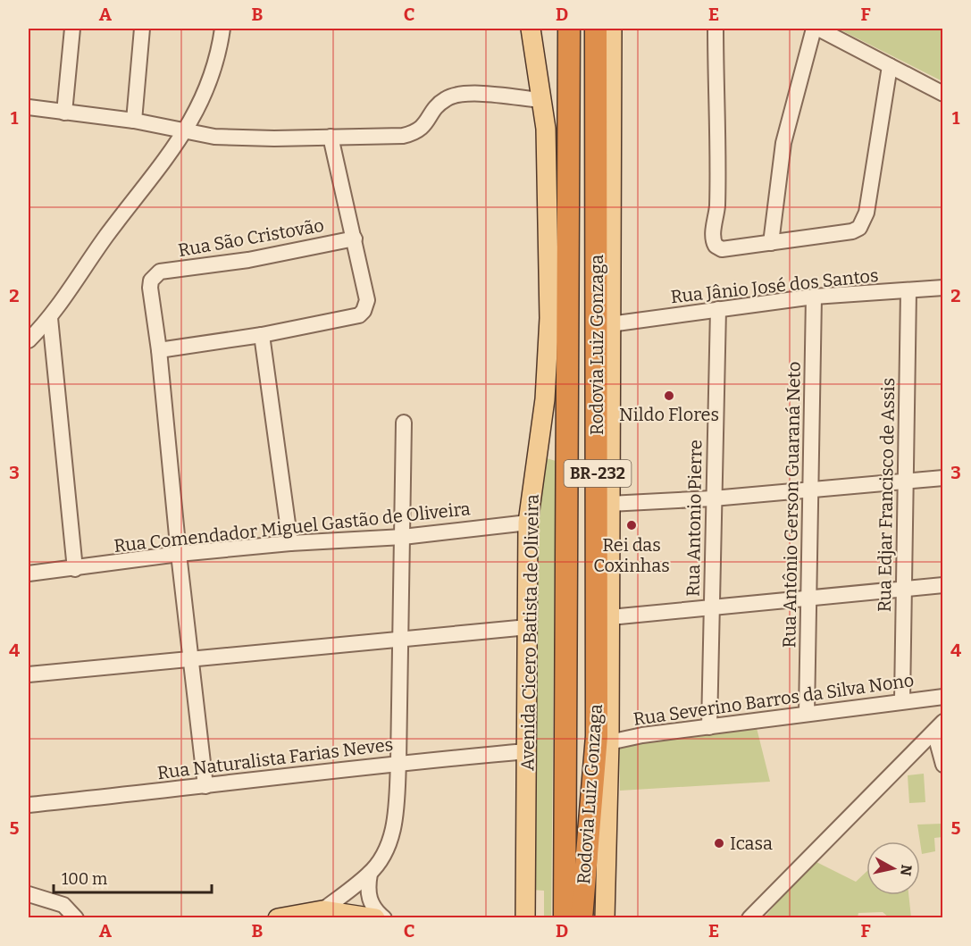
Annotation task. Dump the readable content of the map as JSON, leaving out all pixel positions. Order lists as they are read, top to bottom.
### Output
{
  "streets": {
    "highway": ["Rodovia Luiz Gonzaga", "BR-232"],
    "main road": ["Avenida Cicero Batista de Oliveira"],
    "street": [
      "Rua São Cristovão",
      "Rua Jânio José dos Santos",
      "Rua Edjar Francisco de Assis",
      "Rua Antônio Gerson Guaraná Neto",
      "Rua Antonio Pierre",
      "Rua Comendador Miguel Gastão de Oliveira",
      "Rua Severino Barros da Silva Nono",
      "Rua Naturalista Farias Neves"
    ]
  },
  "crossings": [
    ["Rua Jânio José dos Santos", "Rua Edjar Francisco de Assis"],
    ["Rua Jânio José dos Santos", "Rua Antônio Gerson Guaraná Neto"],
    ["Rua Jânio José dos Santos", "Rua Antonio Pierre"],
    ["Rua Edjar Francisco de Assis", "Rua Severino Barros da Silva Nono"],
    ["Rua Antônio Gerson Guaraná Neto", "Rua Severino Barros da Silva Nono"],
    ["Rua Antonio Pierre", "Rua Severino Barros da Silva Nono"],
    ["Rua Comendador Miguel Gastão de Oliveira", "Avenida Cicero Batista de Oliveira"],
    ["Avenida Cicero Batista de Oliveira", "Rua Naturalista Farias Neves"]
  ],
  "places": ["Nildo Flores", "Rei das Coxinhas", "Icasa"],
  "scale_bar": "100 m",
  "north": "right",
  "grid": {
    "columns": [
      "A",
      "B",
      "C",
      "D",
      "E",
      "F"
    ],
    "rows": [
      "1",
      "2",
      "3",
      "4",
      "5"
    ]
  }
}
